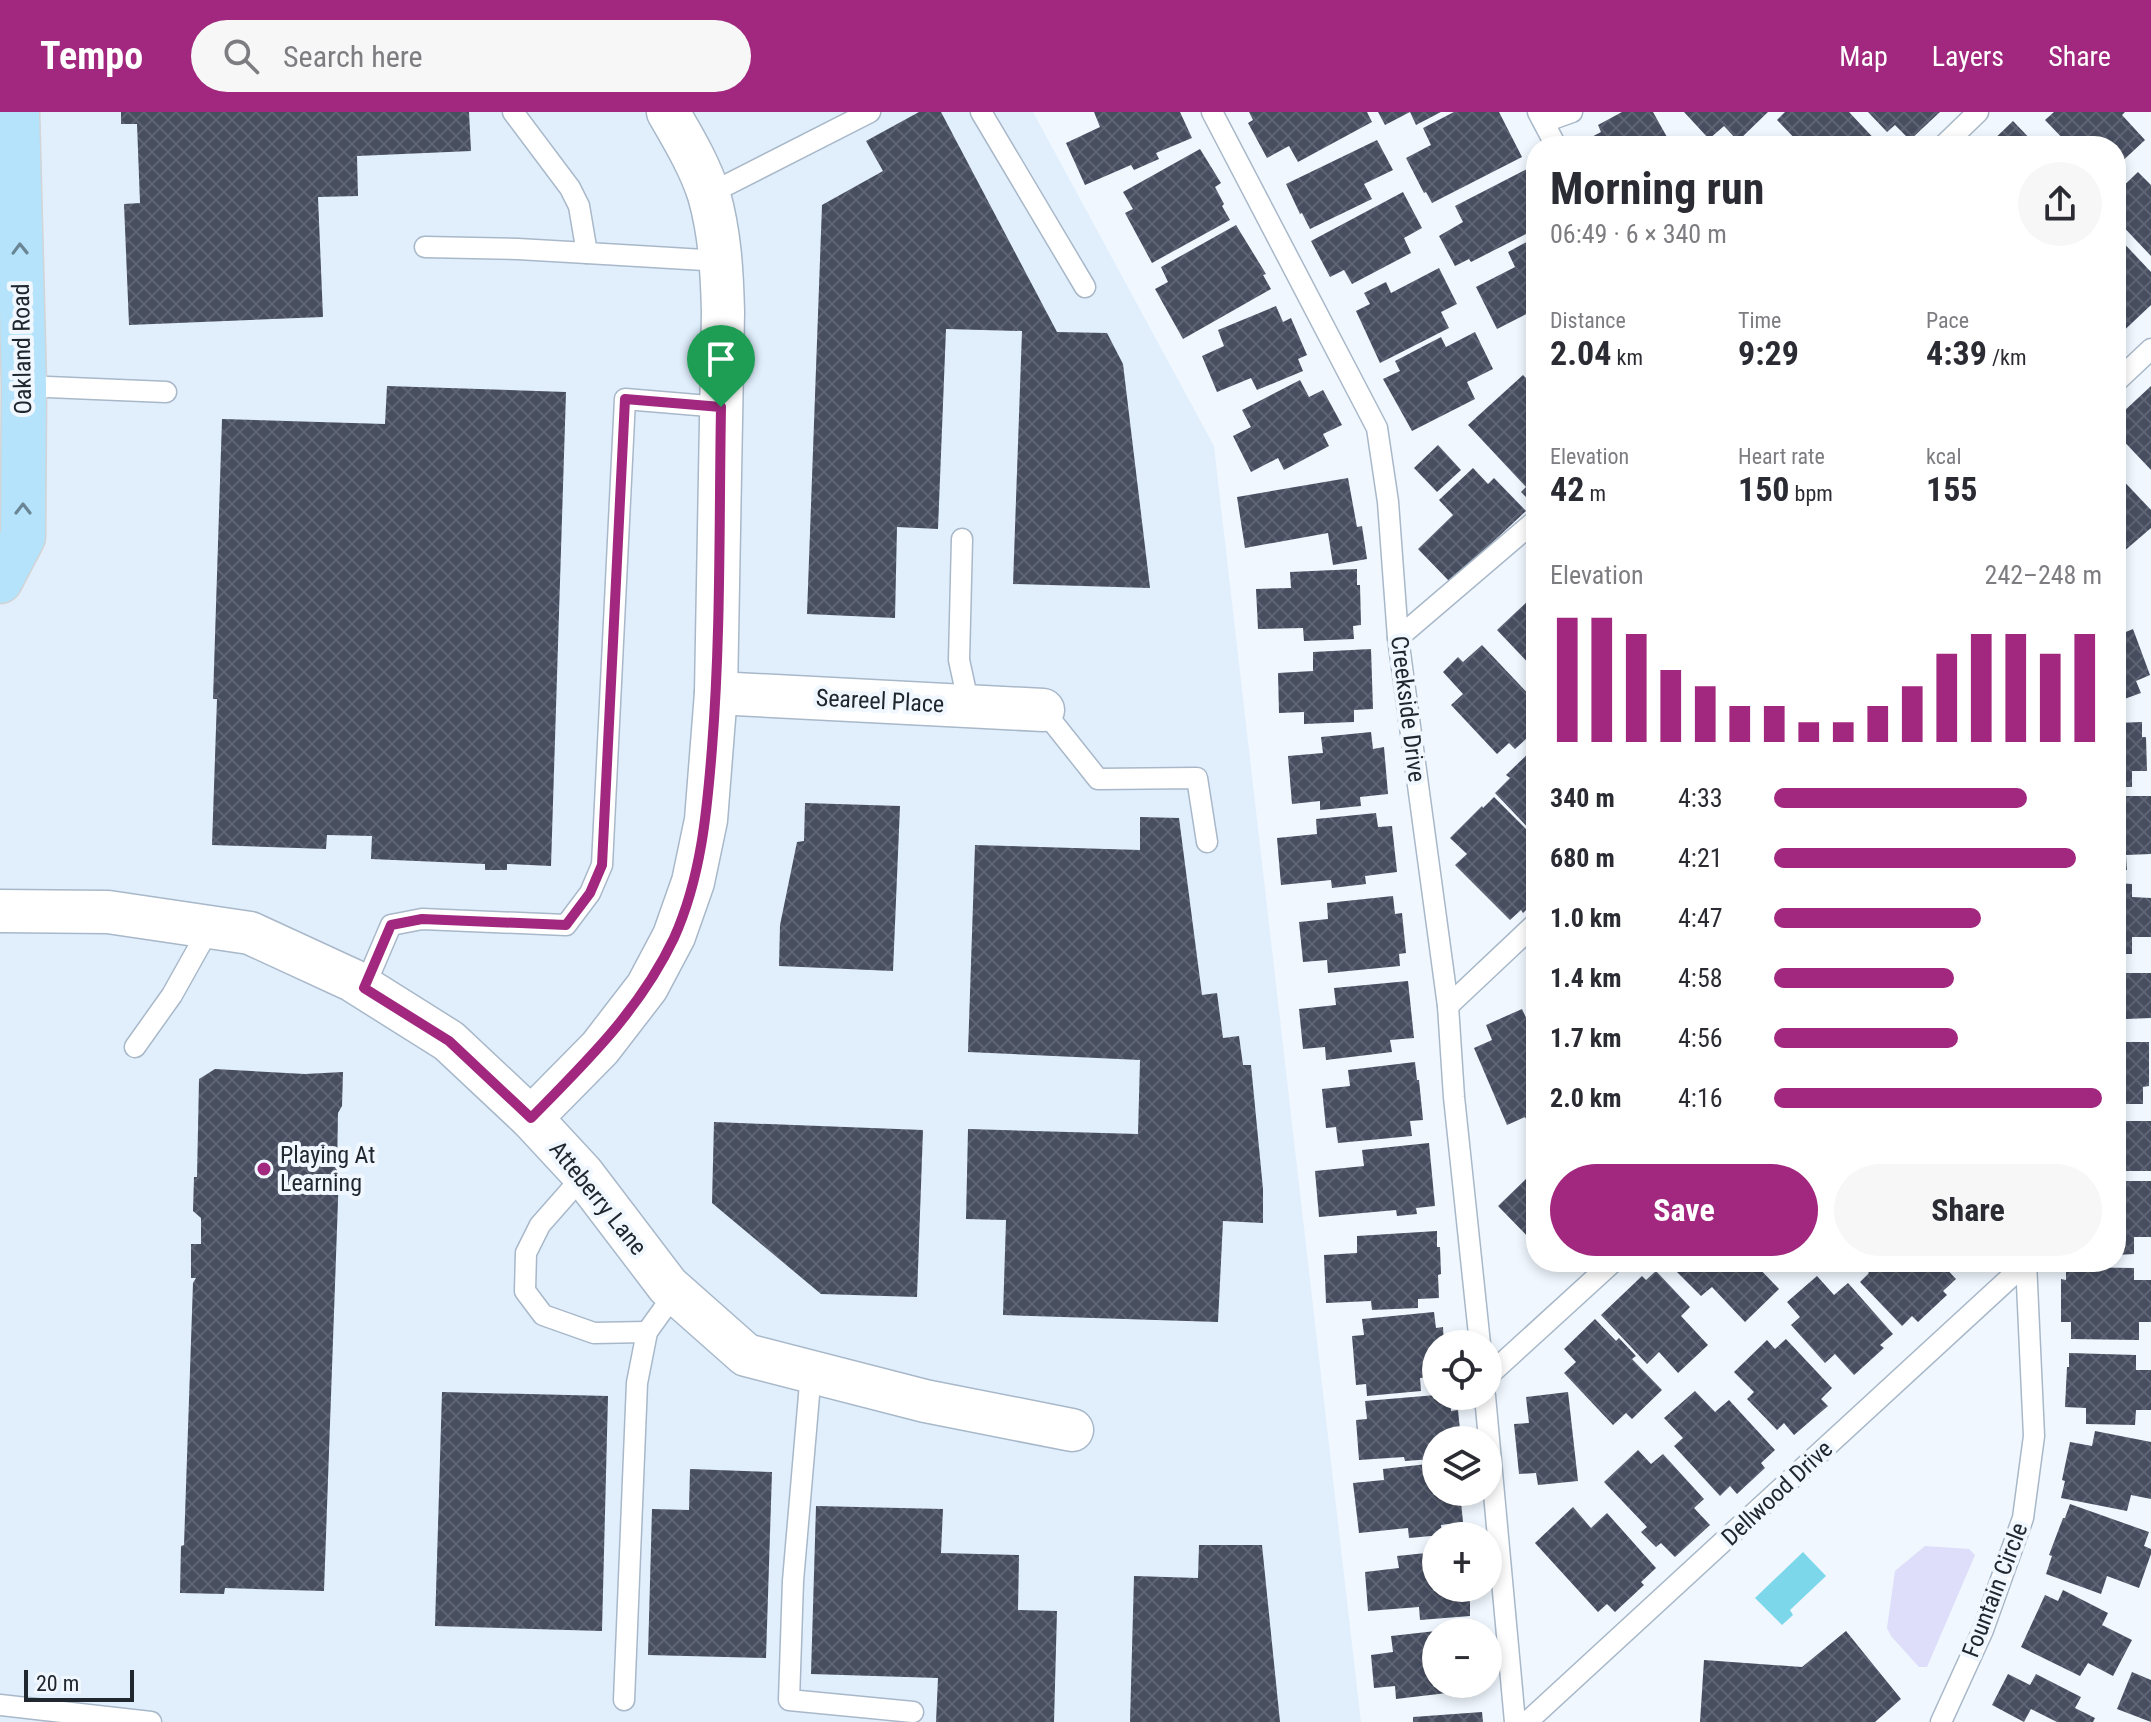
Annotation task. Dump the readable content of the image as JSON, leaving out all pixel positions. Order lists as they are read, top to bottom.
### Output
{
  "streets": {
    "main road": ["Oakland Road"],
    "street": ["Seareel Place", "Atteberry Lane"],
    "lane": ["Creekside Drive", "Dellwood Drive", "Fountain Circle"]
  },
  "one_way": ["Oakland Road"],
  "places": ["Playing At Learning"],
  "scale_bar": "20 m",
  "page": {
    "header": "Tempo",
    "search": "Search here",
    "nav": ["Map", "Layers", "Share"],
    "heading": ["Morning run", "06:49 · 6 × 340 m"],
    "stats": [
      ["Distance", "2.04 km"],
      ["Time", "9:29"],
      ["Pace", "4:39 /km"],
      ["Elevation", "42 m"],
      ["Heart rate", "150 bpm"],
      ["kcal", "155"]
    ],
    "chart": ["Elevation", "242–248 m"],
    "list": [
      {
        "name": "340 m",
        "note": "4:33"
      },
      {
        "name": "680 m",
        "note": "4:21"
      },
      {
        "name": "1.0 km",
        "note": "4:47"
      },
      {
        "name": "1.4 km",
        "note": "4:58"
      },
      {
        "name": "1.7 km",
        "note": "4:56"
      },
      {
        "name": "2.0 km",
        "note": "4:16"
      }
    ],
    "buttons": ["Save", "Share"],
    "map_buttons": ["+", "−"],
    "scale": "20 m"
  }
}
